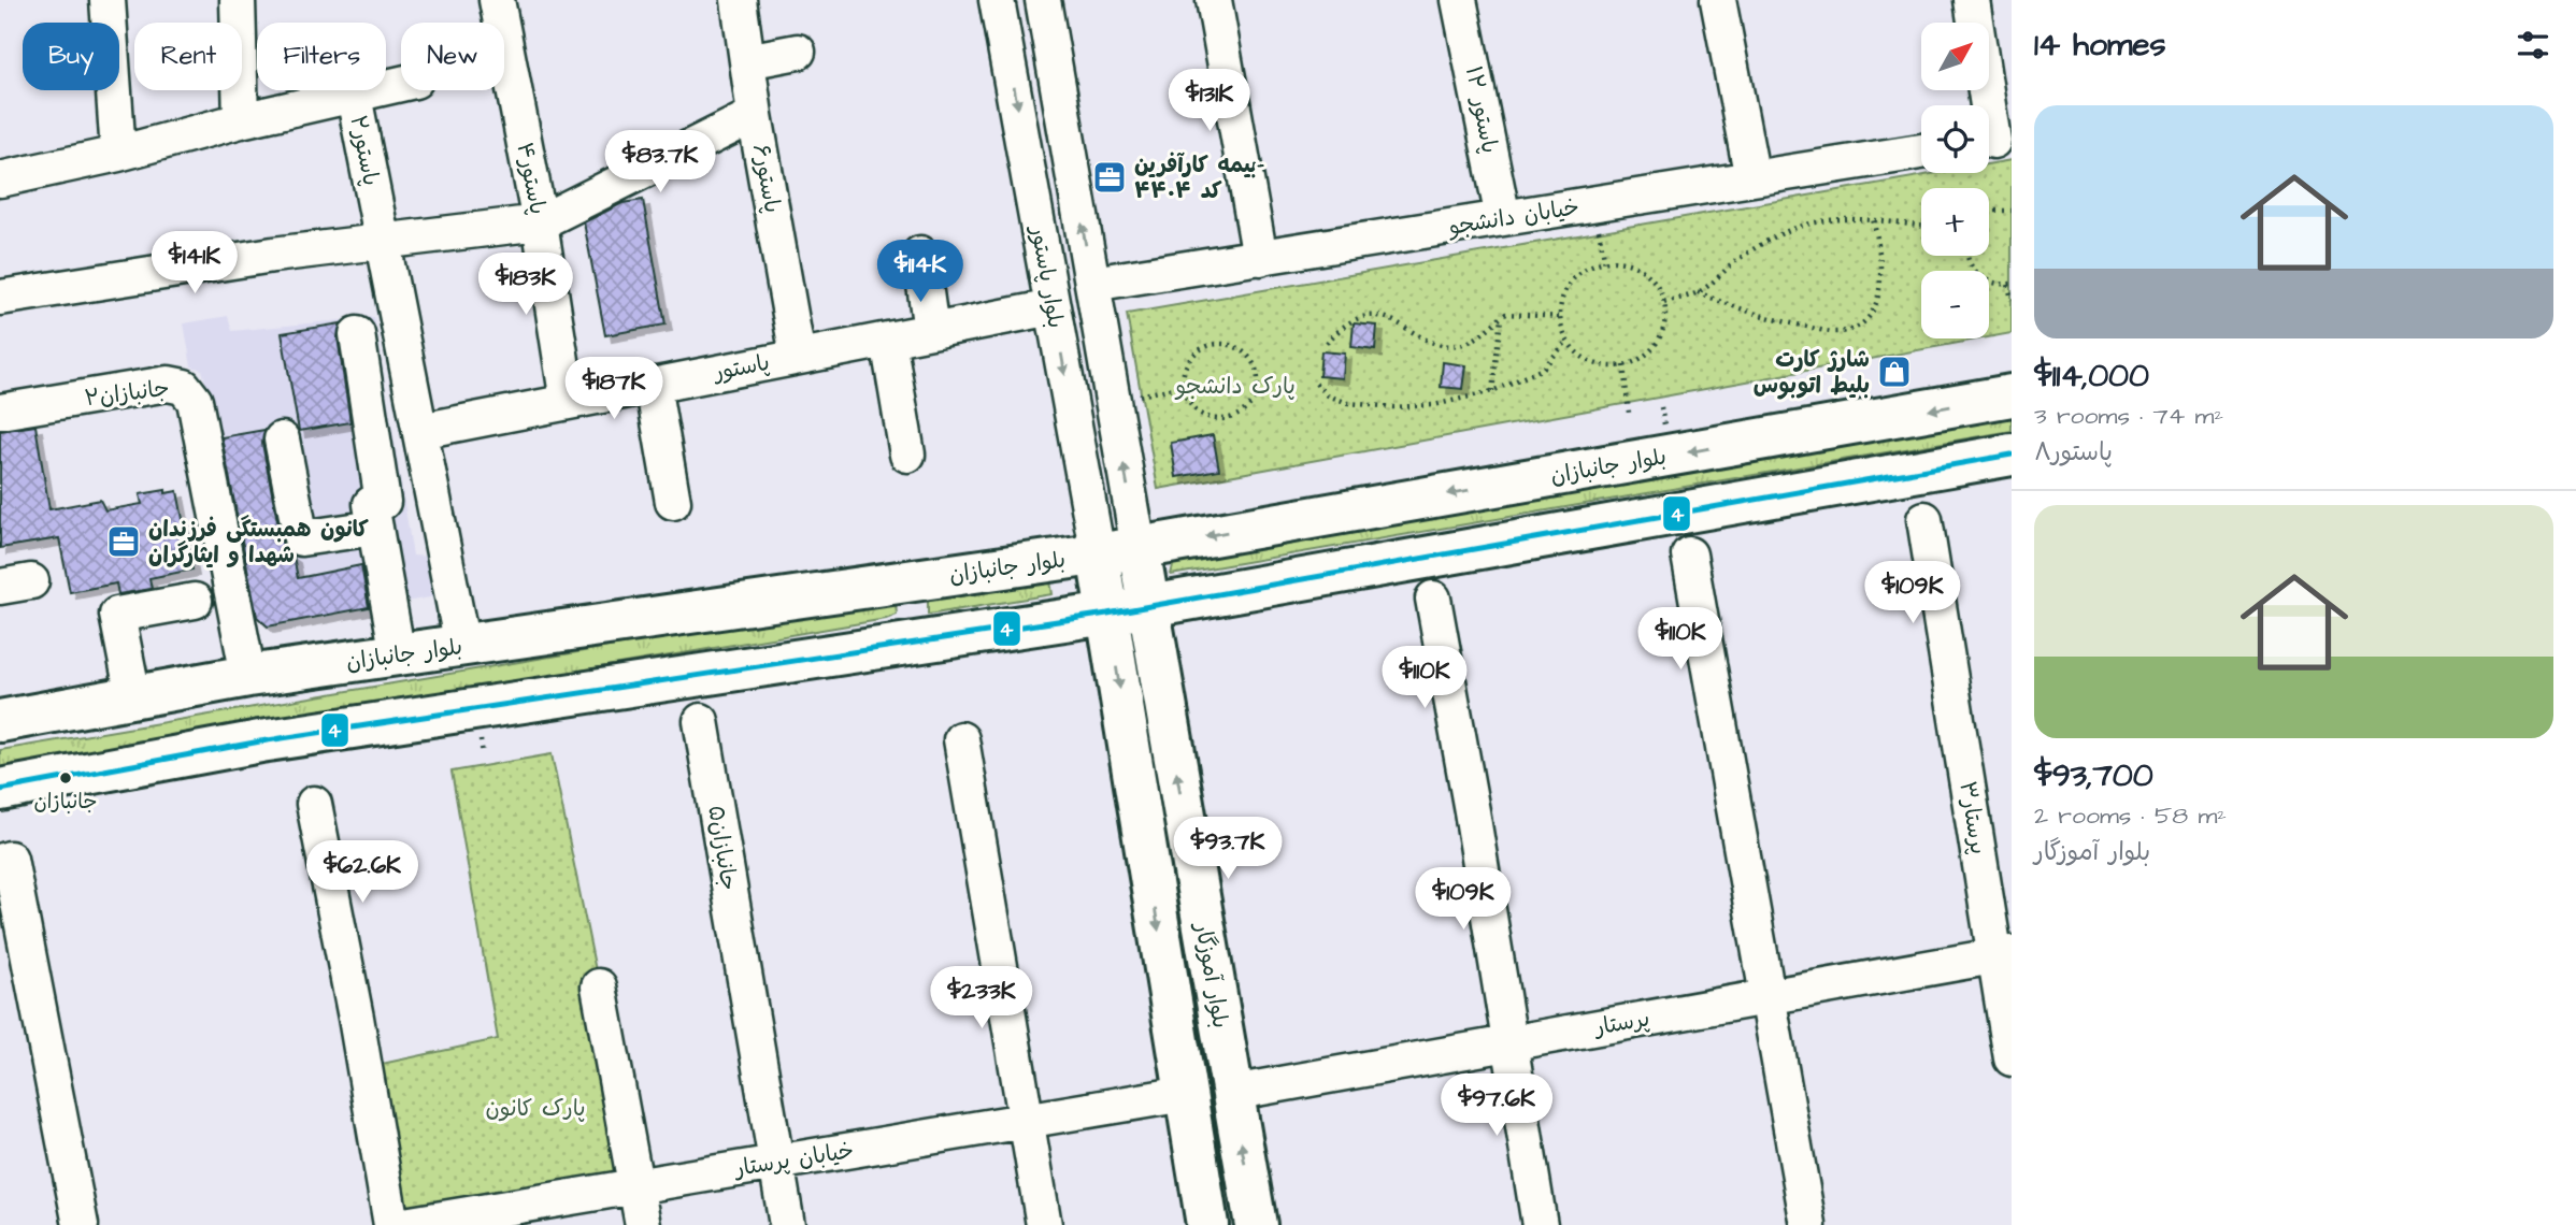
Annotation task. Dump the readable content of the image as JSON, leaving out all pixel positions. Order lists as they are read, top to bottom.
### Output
{
  "streets": {
    "main road": ["بلوار جانبازان", "بلوار آموزگار"],
    "street": [
      "پاستور ۱۲",
      "پاستور۲",
      "پاستور۴",
      "پاستور۶",
      "خیابان دانشجو",
      "بلوار پاستور",
      "پاستور",
      "جانبازان۲",
      "پرستار۳",
      "جانبازان۵",
      "پرستار",
      "خیابان پرستار"
    ]
  },
  "crossings": [
    ["پاستور ۱۲", "خیابان دانشجو"],
    ["پاستور۲", "پاستور"],
    ["پاستور۲", "بلوار جانبازان"],
    ["پاستور۴", "پاستور"],
    ["پاستور۶", "پاستور"],
    ["خیابان دانشجو", "بلوار پاستور"],
    ["بلوار پاستور", "پاستور"],
    ["بلوار پاستور", "بلوار جانبازان"],
    ["بلوار پاستور", "بلوار آموزگار"],
    ["جانبازان۲", "بلوار جانبازان"],
    ["بلوار جانبازان", "بلوار آموزگار"],
    ["پرستار۳", "پرستار"],
    ["جانبازان۵", "خیابان پرستار"],
    ["بلوار آموزگار", "پرستار"],
    ["بلوار آموزگار", "خیابان پرستار"]
  ],
  "parks": ["پارک دانشجو", "پارک کانون"],
  "places": {
    "office": ["بیمه کارآفرین- کد ۴۴۰۴", "کانون همبستگی فرزندان شهدا و ایثارگران"],
    "shop": ["شارژ کارت بلیط اتوبوس"],
    "other": ["جانبازان"]
  },
  "lines": ["transit line 4"],
  "north": "top right",
  "page": {
    "heading": "14 homes",
    "map_buttons": ["+", "−"],
    "chip": [
      "Buy",
      "Rent",
      "Filters",
      "New"
    ],
    "price": [
      "$131K",
      "$83.7K",
      "$141K",
      "$114K",
      "$183K",
      "$187K",
      "$109K",
      "$110K",
      "$110K",
      "$93.7K",
      "$62.6K",
      "$109K",
      "$233K",
      "$97.6K"
    ],
    "list": [
      {
        "name": "$114,000",
        "note": "3 rooms · 74 m² · پاستور۸"
      },
      {
        "name": "$93,700",
        "note": "2 rooms · 58 m² · بلوار آموزگار"
      }
    ]
  }
}
